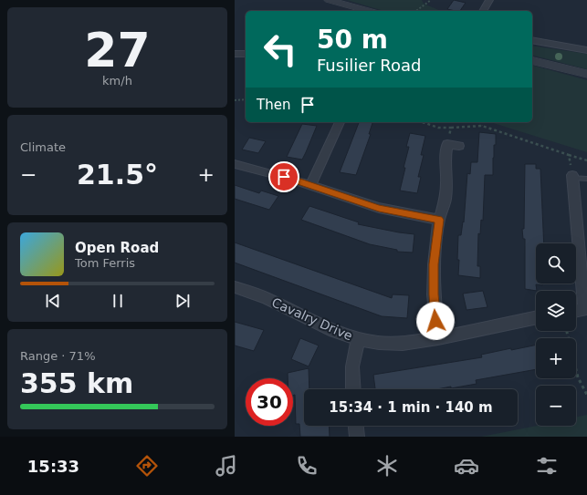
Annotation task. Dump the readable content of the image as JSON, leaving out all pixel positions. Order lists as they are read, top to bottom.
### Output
{
  "streets": {
    "street": ["Cavalry Drive"]
  },
  "page": {
    "tile": [
      ["27", "km/h"],
      "Climate",
      ["Range · 71%", "355 km"]
    ],
    "turn": ["50 m", "Fusilier Road"],
    "then": "Then",
    "heat": ["−", "21.5°", "+"],
    "song": ["Open Road", "Tom Ferris"],
    "map_buttons": ["+", "−"],
    "limit": "30",
    "trip": "15:34 · 1 min · 140 m",
    "tabs": "15:33"
  }
}
